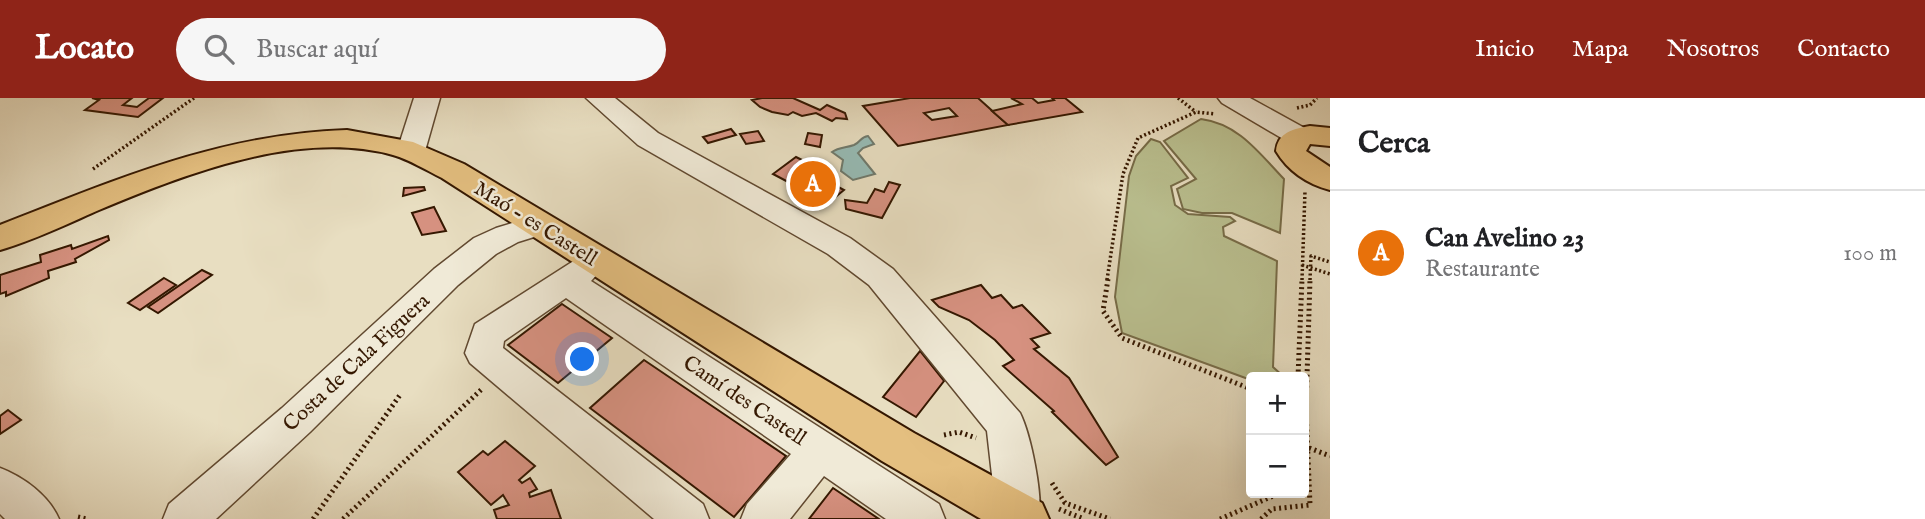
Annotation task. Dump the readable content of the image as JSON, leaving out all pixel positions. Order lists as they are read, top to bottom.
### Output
{
  "streets": {
    "main road": ["Maó - es Castell"],
    "street": ["Costa de Cala Figuera", "Camí des Castell"]
  },
  "crossings": [
    ["Maó - es Castell", "Costa de Cala Figuera"],
    ["Maó - es Castell", "Camí des Castell"]
  ],
  "page": {
    "header": "Locato",
    "search": "Buscar aquí",
    "nav": [
      "Inicio",
      "Mapa",
      "Nosotros",
      "Contacto"
    ],
    "heading": "Cerca",
    "pins": "A",
    "list": [
      {
        "mark": "A",
        "name": "Can Avelino 23",
        "note": "Restaurante",
        "value": "100 m"
      }
    ],
    "map_buttons": ["+", "−"]
  }
}
